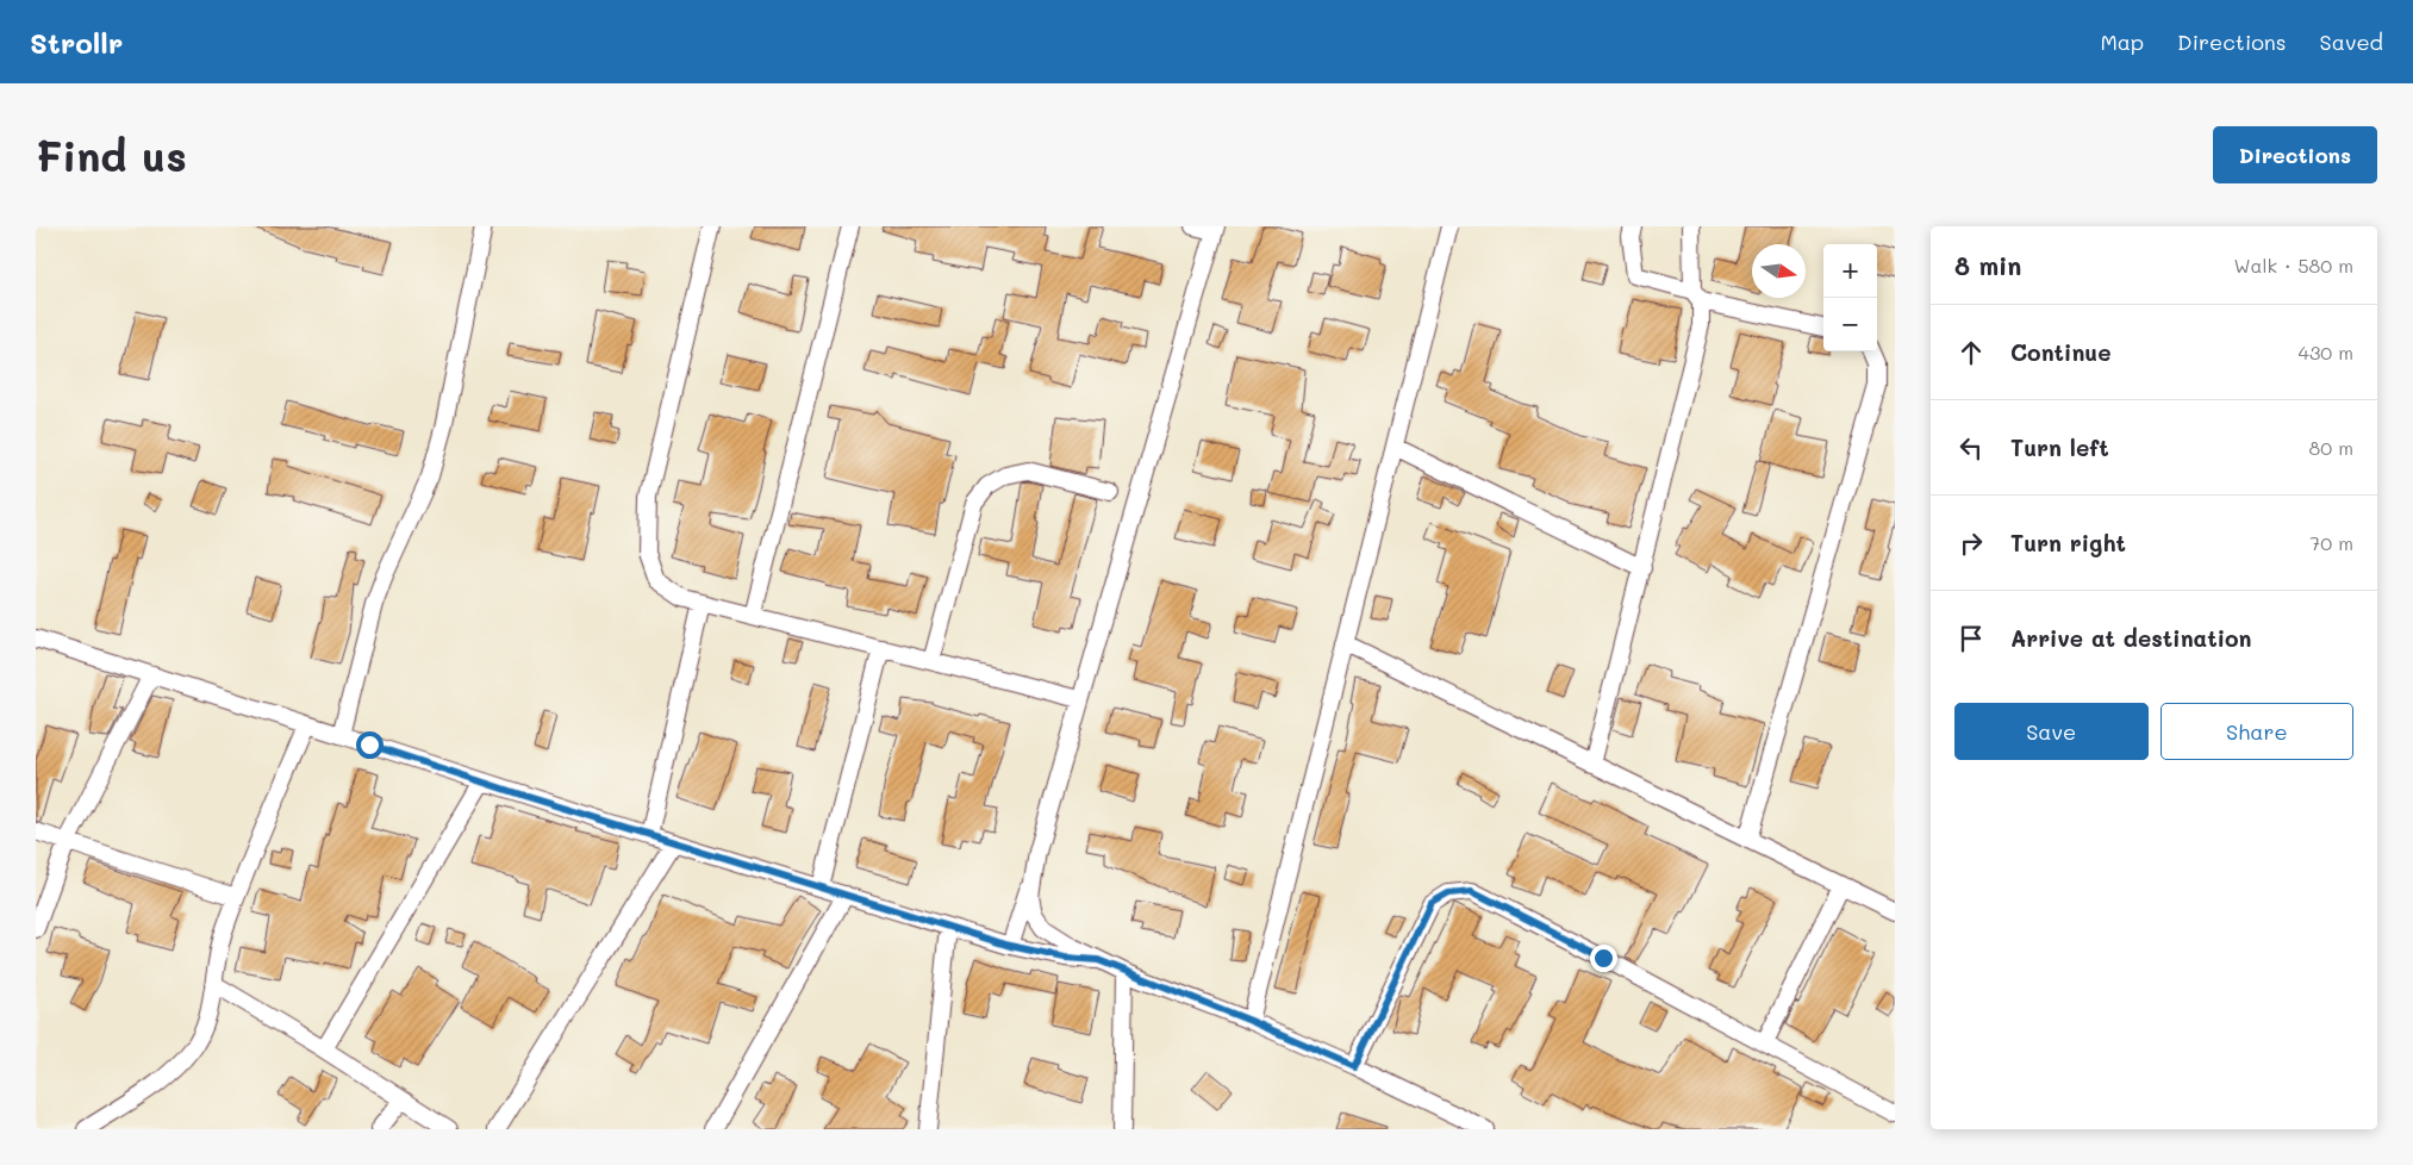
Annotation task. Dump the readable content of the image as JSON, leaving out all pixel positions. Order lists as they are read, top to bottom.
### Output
{
  "north": "right",
  "page": {
    "header": "Strollr",
    "nav": ["Map", "Directions", "Saved"],
    "buttons": [
      "Directions",
      ["Save", "Share"]
    ],
    "title": "Find us",
    "heading": ["8 min", "Walk · 580 m"],
    "map_buttons": ["+", "−"],
    "list": [
      ["Continue", "430 m"],
      ["Turn left", "80 m"],
      ["Turn right", "70 m"],
      "Arrive at destination"
    ]
  }
}
